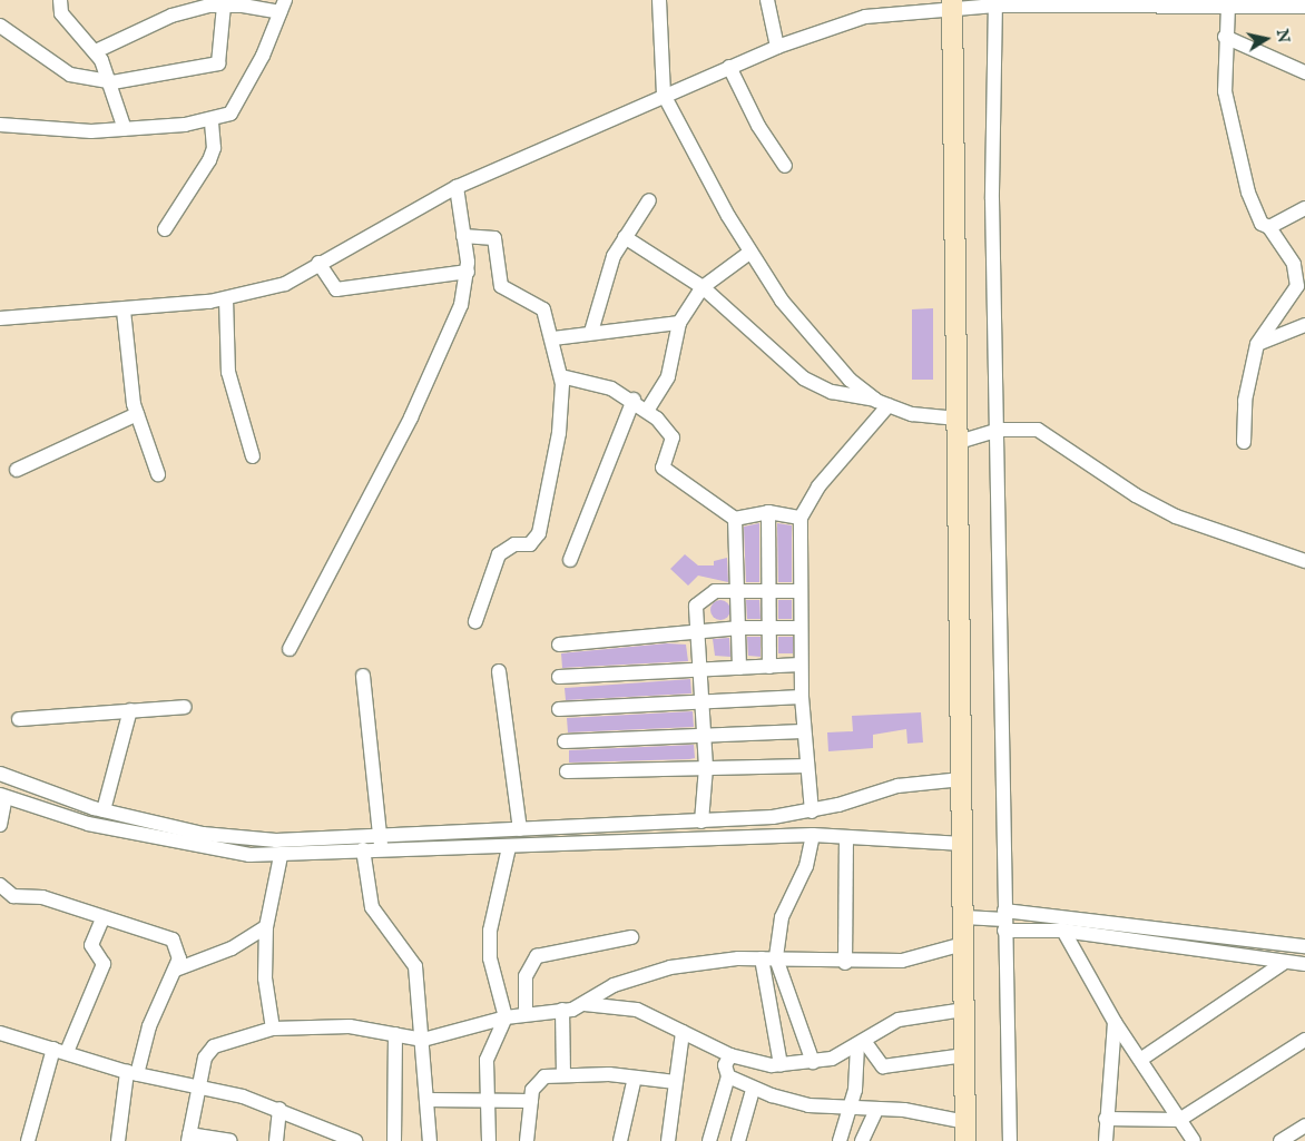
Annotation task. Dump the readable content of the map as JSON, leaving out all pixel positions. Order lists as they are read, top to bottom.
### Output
{
  "north": "right"
}
